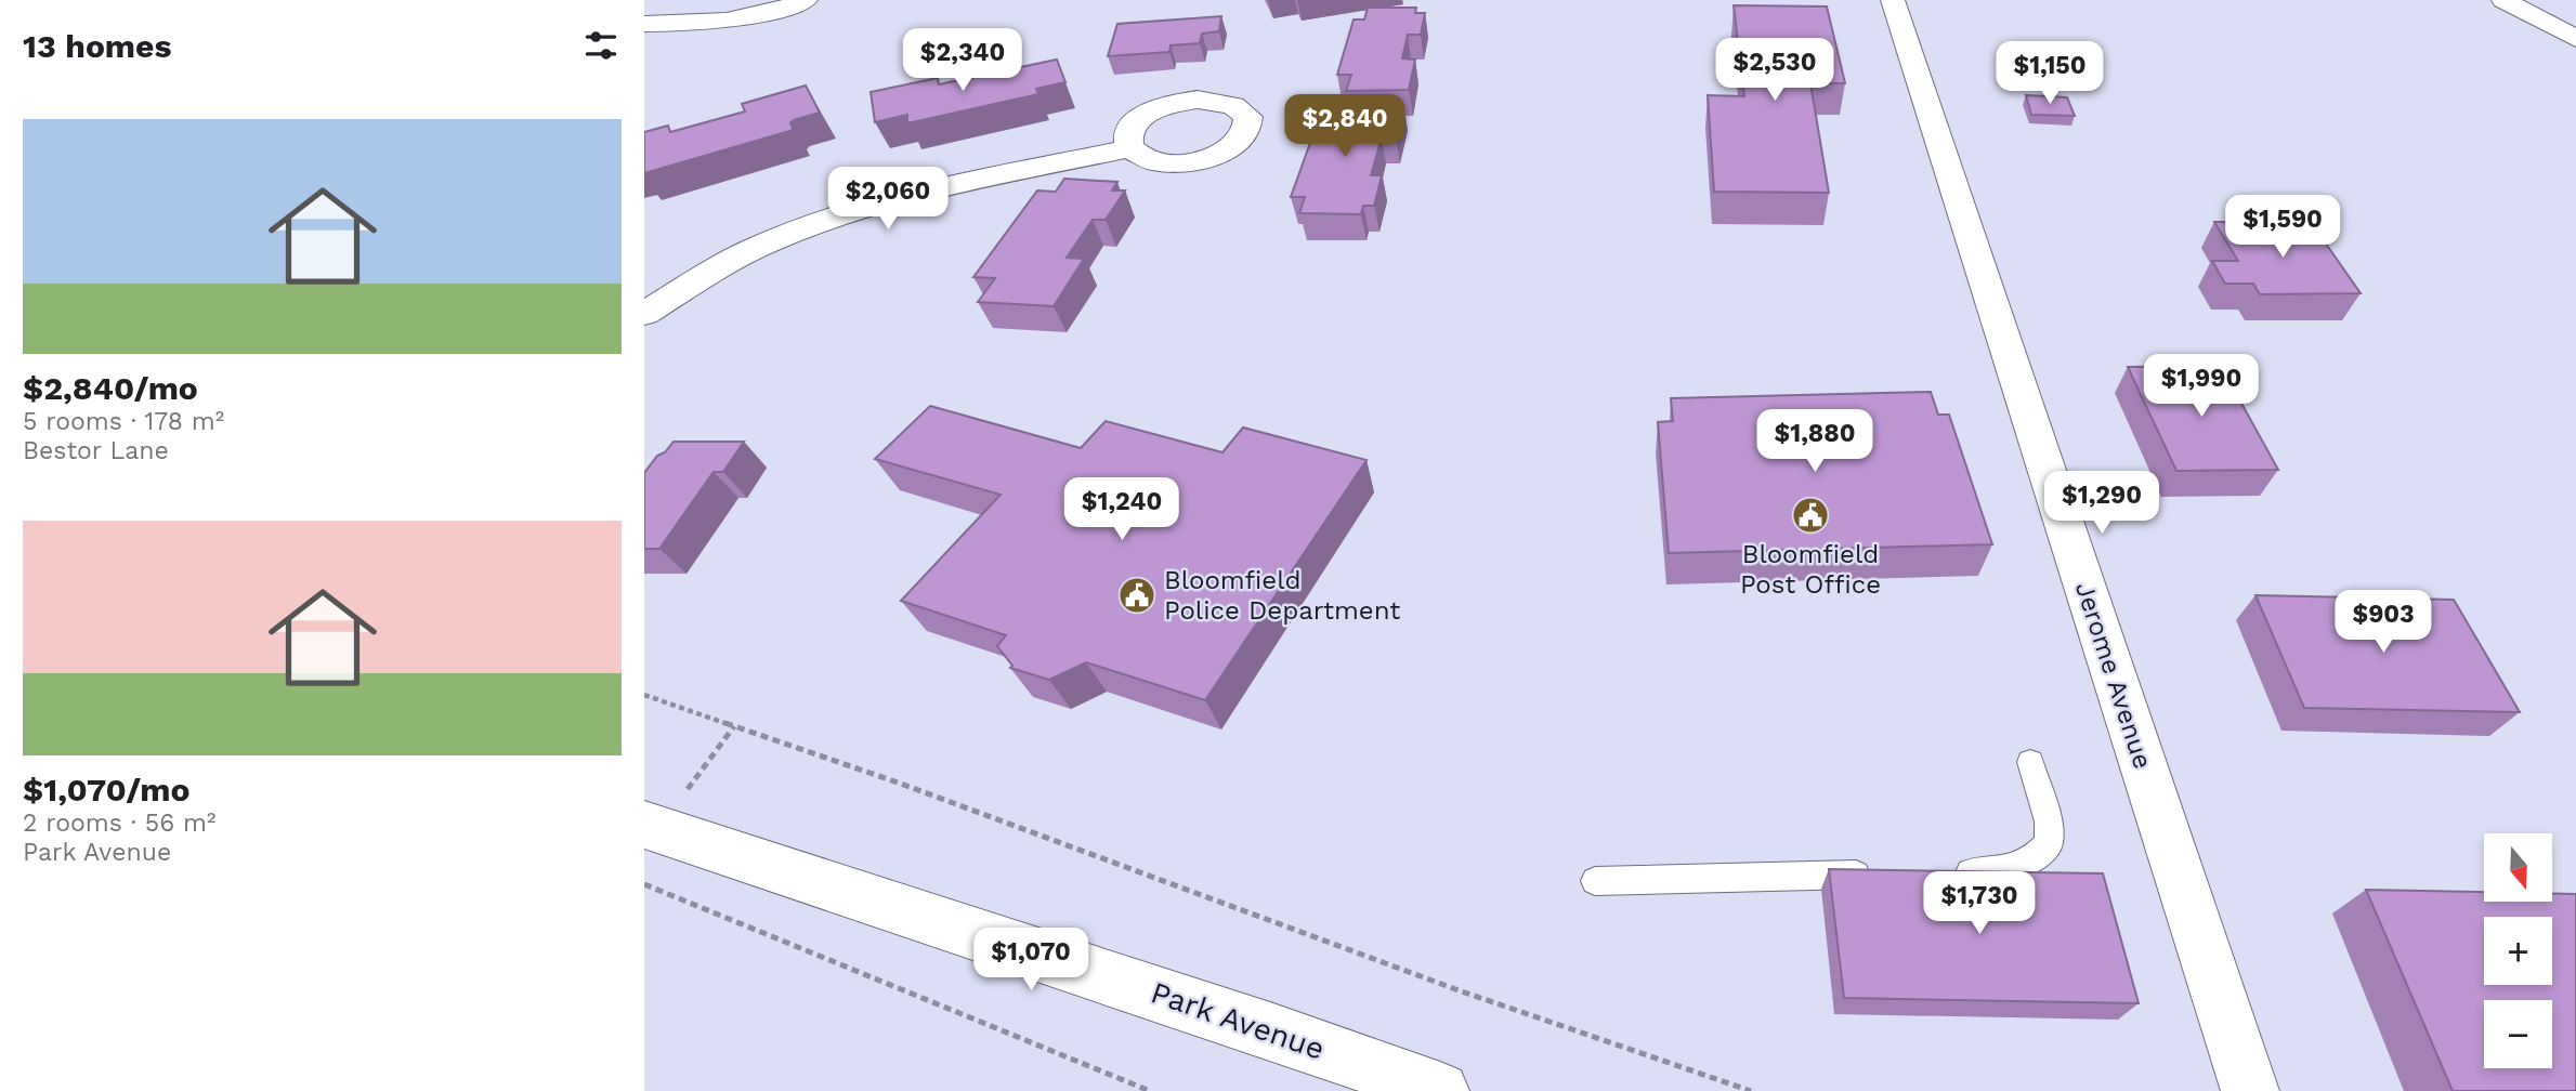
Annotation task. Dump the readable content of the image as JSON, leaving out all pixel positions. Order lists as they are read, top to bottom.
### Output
{
  "streets": {
    "street": ["Jerome Avenue", "Park Avenue"]
  },
  "places": {
    "public building": ["Bloomfield Post Office", "Bloomfield Police Department"]
  },
  "north": "bottom",
  "page": {
    "heading": "13 homes",
    "price": [
      "$2,340",
      "$2,530",
      "$1,150",
      "$2,840",
      "$2,060",
      "$1,590",
      "$1,990",
      "$1,880",
      "$1,290",
      "$1,240",
      "$903",
      "$1,730",
      "$1,070"
    ],
    "list": [
      {
        "name": "$2,840/mo",
        "note": "5 rooms · 178 m² · Bestor Lane"
      },
      {
        "name": "$1,070/mo",
        "note": "2 rooms · 56 m² · Park Avenue"
      }
    ],
    "map_buttons": ["+", "−"]
  }
}
